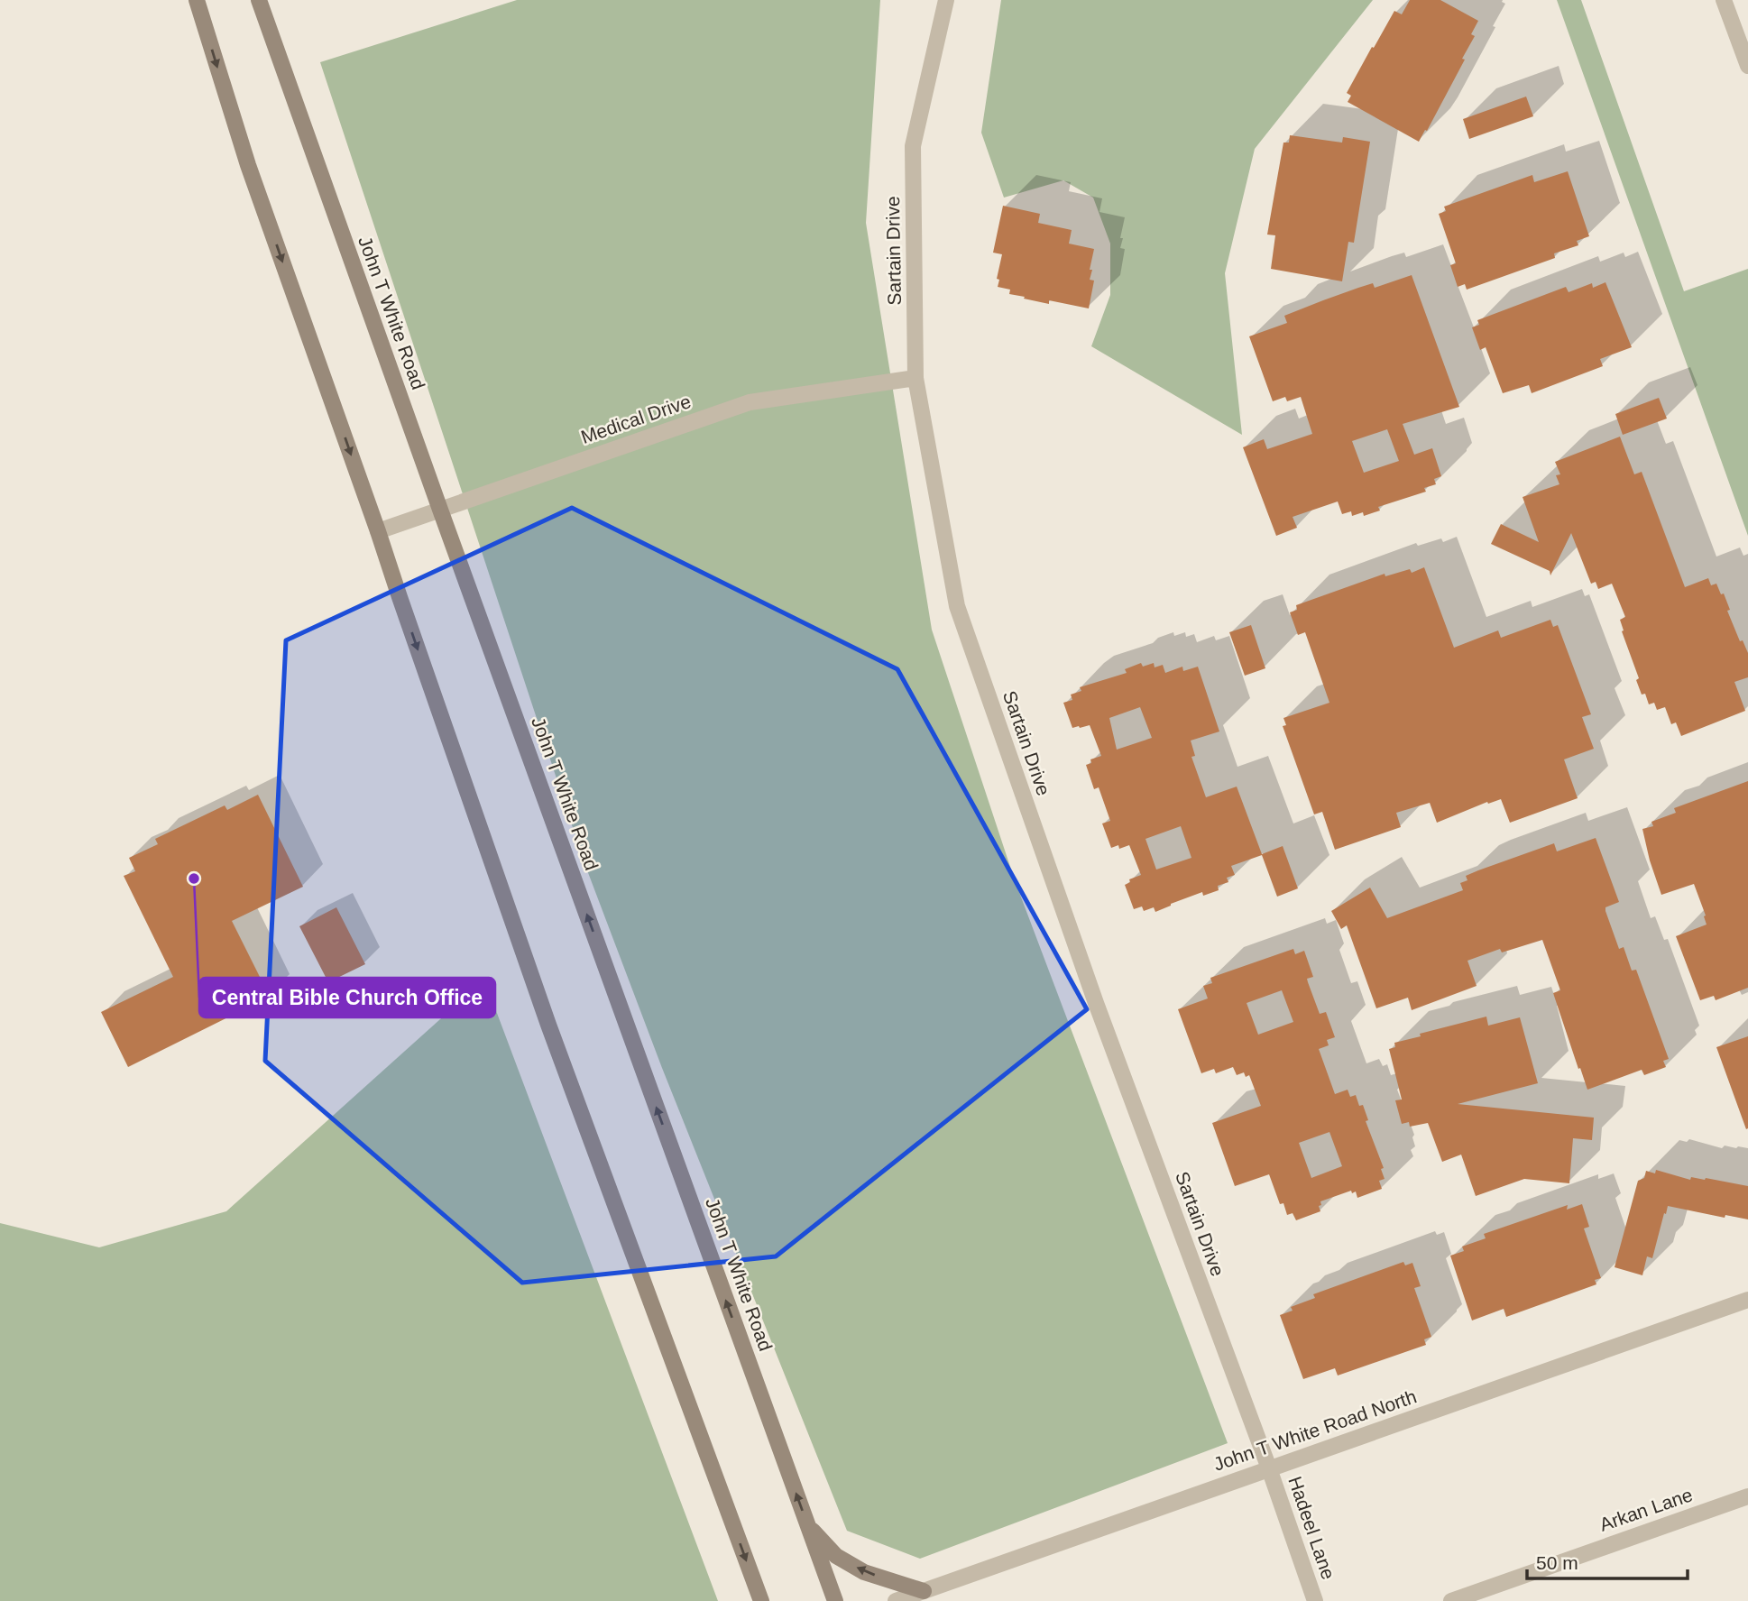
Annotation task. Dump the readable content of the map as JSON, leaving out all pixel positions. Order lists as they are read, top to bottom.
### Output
{
  "streets": {
    "main road": ["John T White Road"],
    "street": [
      "Sartain Drive",
      "Medical Drive",
      "John T White Road North",
      "Arkan Lane",
      "Hadeel Lane"
    ]
  },
  "crossings": [
    ["Sartain Drive", "Medical Drive"],
    ["Sartain Drive", "John T White Road North"],
    ["Sartain Drive", "Hadeel Lane"],
    ["John T White Road", "Medical Drive"],
    ["John T White Road North", "Hadeel Lane"]
  ],
  "places": ["Central Bible Church Office"],
  "scale_bar": "50 m"
}
